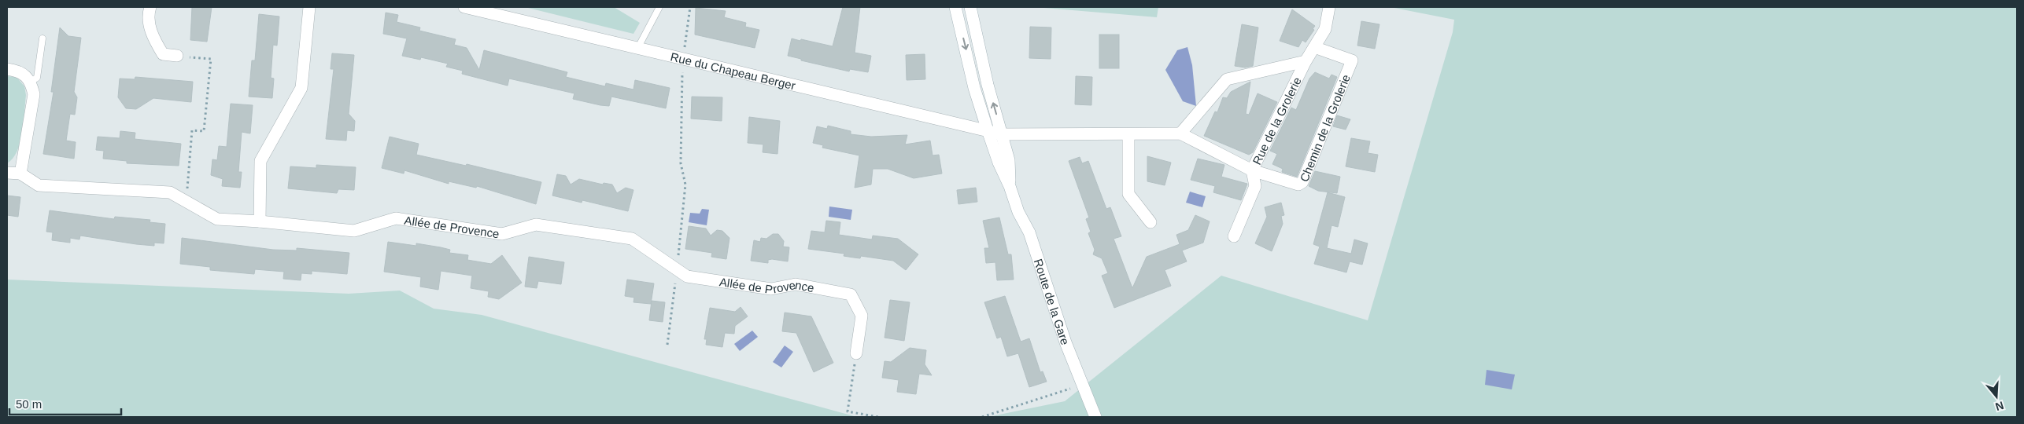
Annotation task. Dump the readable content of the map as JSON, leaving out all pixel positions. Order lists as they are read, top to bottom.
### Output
{
  "streets": {
    "street": [
      "Rue du Chapeau Berger",
      "Rue de la Grolerie",
      "Chemin de la Grolerie",
      "Allée de Provence",
      "Route de la Gare"
    ]
  },
  "crossings": [
    ["Rue du Chapeau Berger", "Rue de la Grolerie"],
    ["Rue du Chapeau Berger", "Route de la Gare"],
    ["Rue de la Grolerie", "Chemin de la Grolerie"],
    ["Rue de la Grolerie", "Route de la Gare"]
  ],
  "scale_bar": "50 m",
  "north": "bottom"
}
